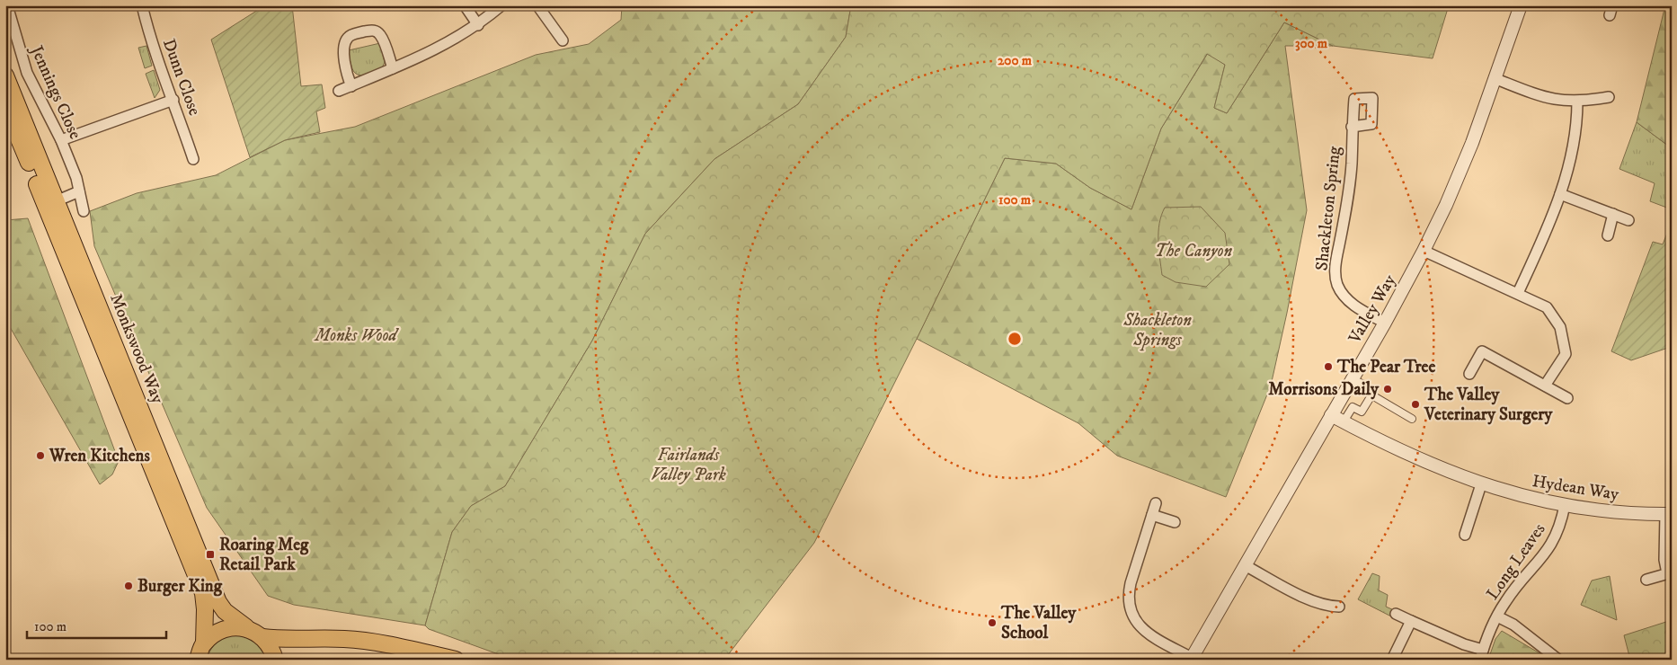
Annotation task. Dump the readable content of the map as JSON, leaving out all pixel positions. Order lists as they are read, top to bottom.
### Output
{
  "streets": {
    "main road": ["Monkswood Way"],
    "street": [
      "Dunn Close",
      "Jennings Close",
      "Shackleton Spring",
      "Valley Way",
      "Hydean Way",
      "Long Leaves"
    ]
  },
  "crossings": [
    ["Shackleton Spring", "Valley Way"],
    ["Valley Way", "Hydean Way"],
    ["Hydean Way", "Long Leaves"]
  ],
  "parks": [
    "The Canyon",
    "Shackleton Springs",
    "Monks Wood",
    "Fairlands Valley Park"
  ],
  "places": {
    "other": [
      "The Pear Tree",
      "Morrisons Daily",
      "The Valley Veterinary Surgery",
      "Wren Kitchens",
      "Burger King",
      "The Valley School"
    ],
    "transit": ["Roaring Meg Retail Park"]
  },
  "scale_bar": "100 m",
  "rings": ["300 m", "200 m", "100 m"]
}
